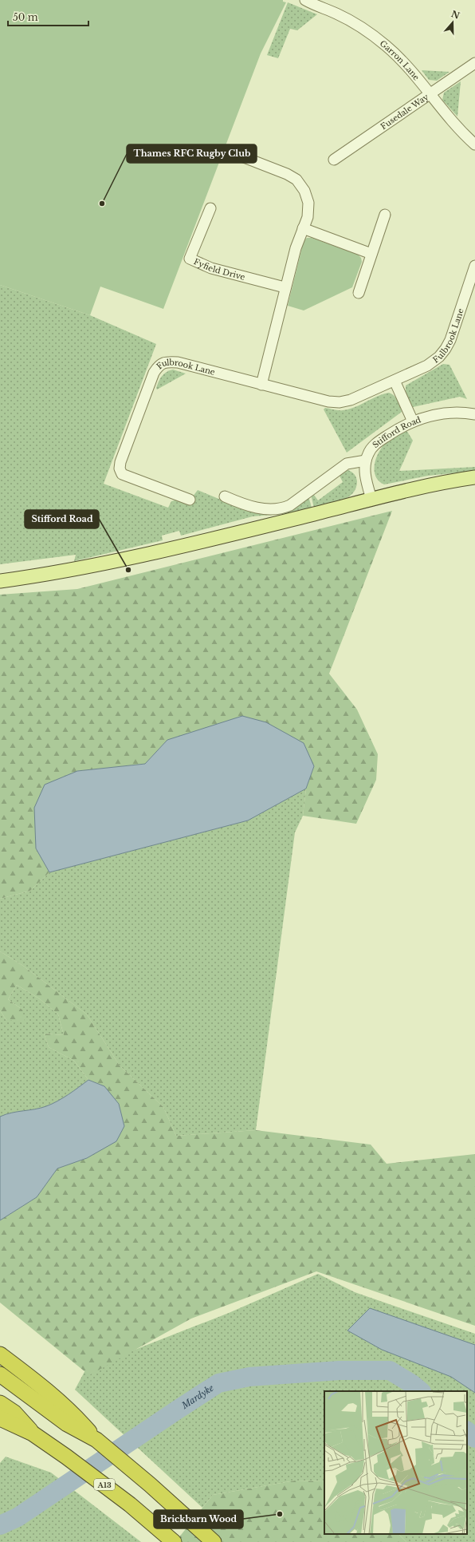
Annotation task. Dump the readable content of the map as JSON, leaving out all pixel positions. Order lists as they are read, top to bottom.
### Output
{
  "streets": {
    "highway": ["A13"],
    "street": [
      "Garron Lane",
      "Fusedale Way",
      "Fyfield Drive",
      "Fulbrook Lane",
      "Stifford Road"
    ]
  },
  "crossings": [
    ["Garron Lane", "Fusedale Way"]
  ],
  "water": ["Mardyke"],
  "places": ["Thames RFC Rugby Club", "Stifford Road", "Brickbarn Wood"],
  "scale_bar": "50 m",
  "north": "top"
}
